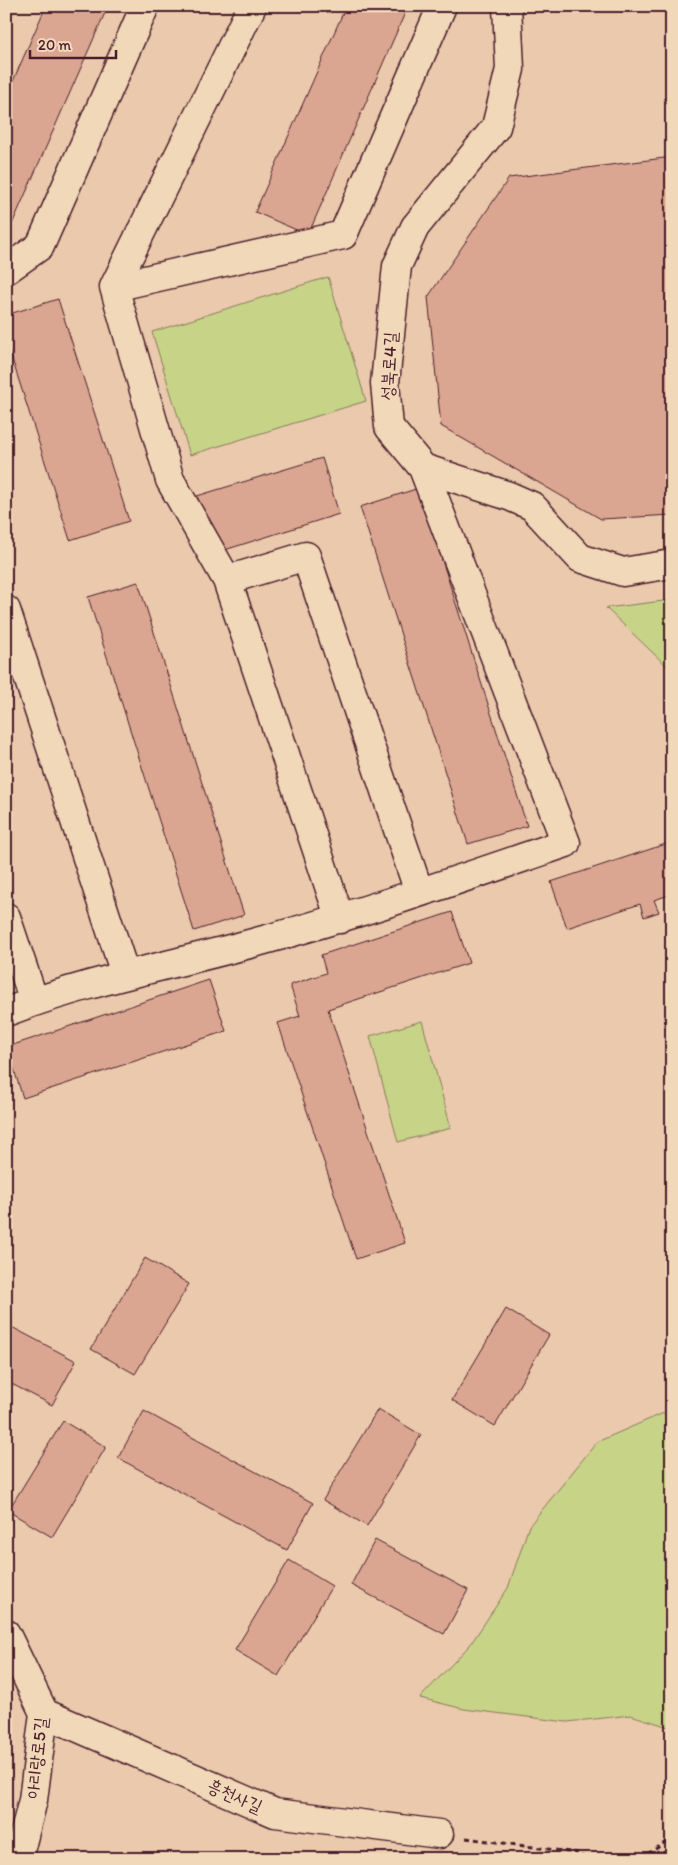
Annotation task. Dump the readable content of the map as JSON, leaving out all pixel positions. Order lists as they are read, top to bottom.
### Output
{
  "streets": {
    "street": ["성북로4길", "아리랑로5길", "흥천사길"]
  },
  "crossings": [
    ["아리랑로5길", "흥천사길"]
  ],
  "scale_bar": "20 m"
}
